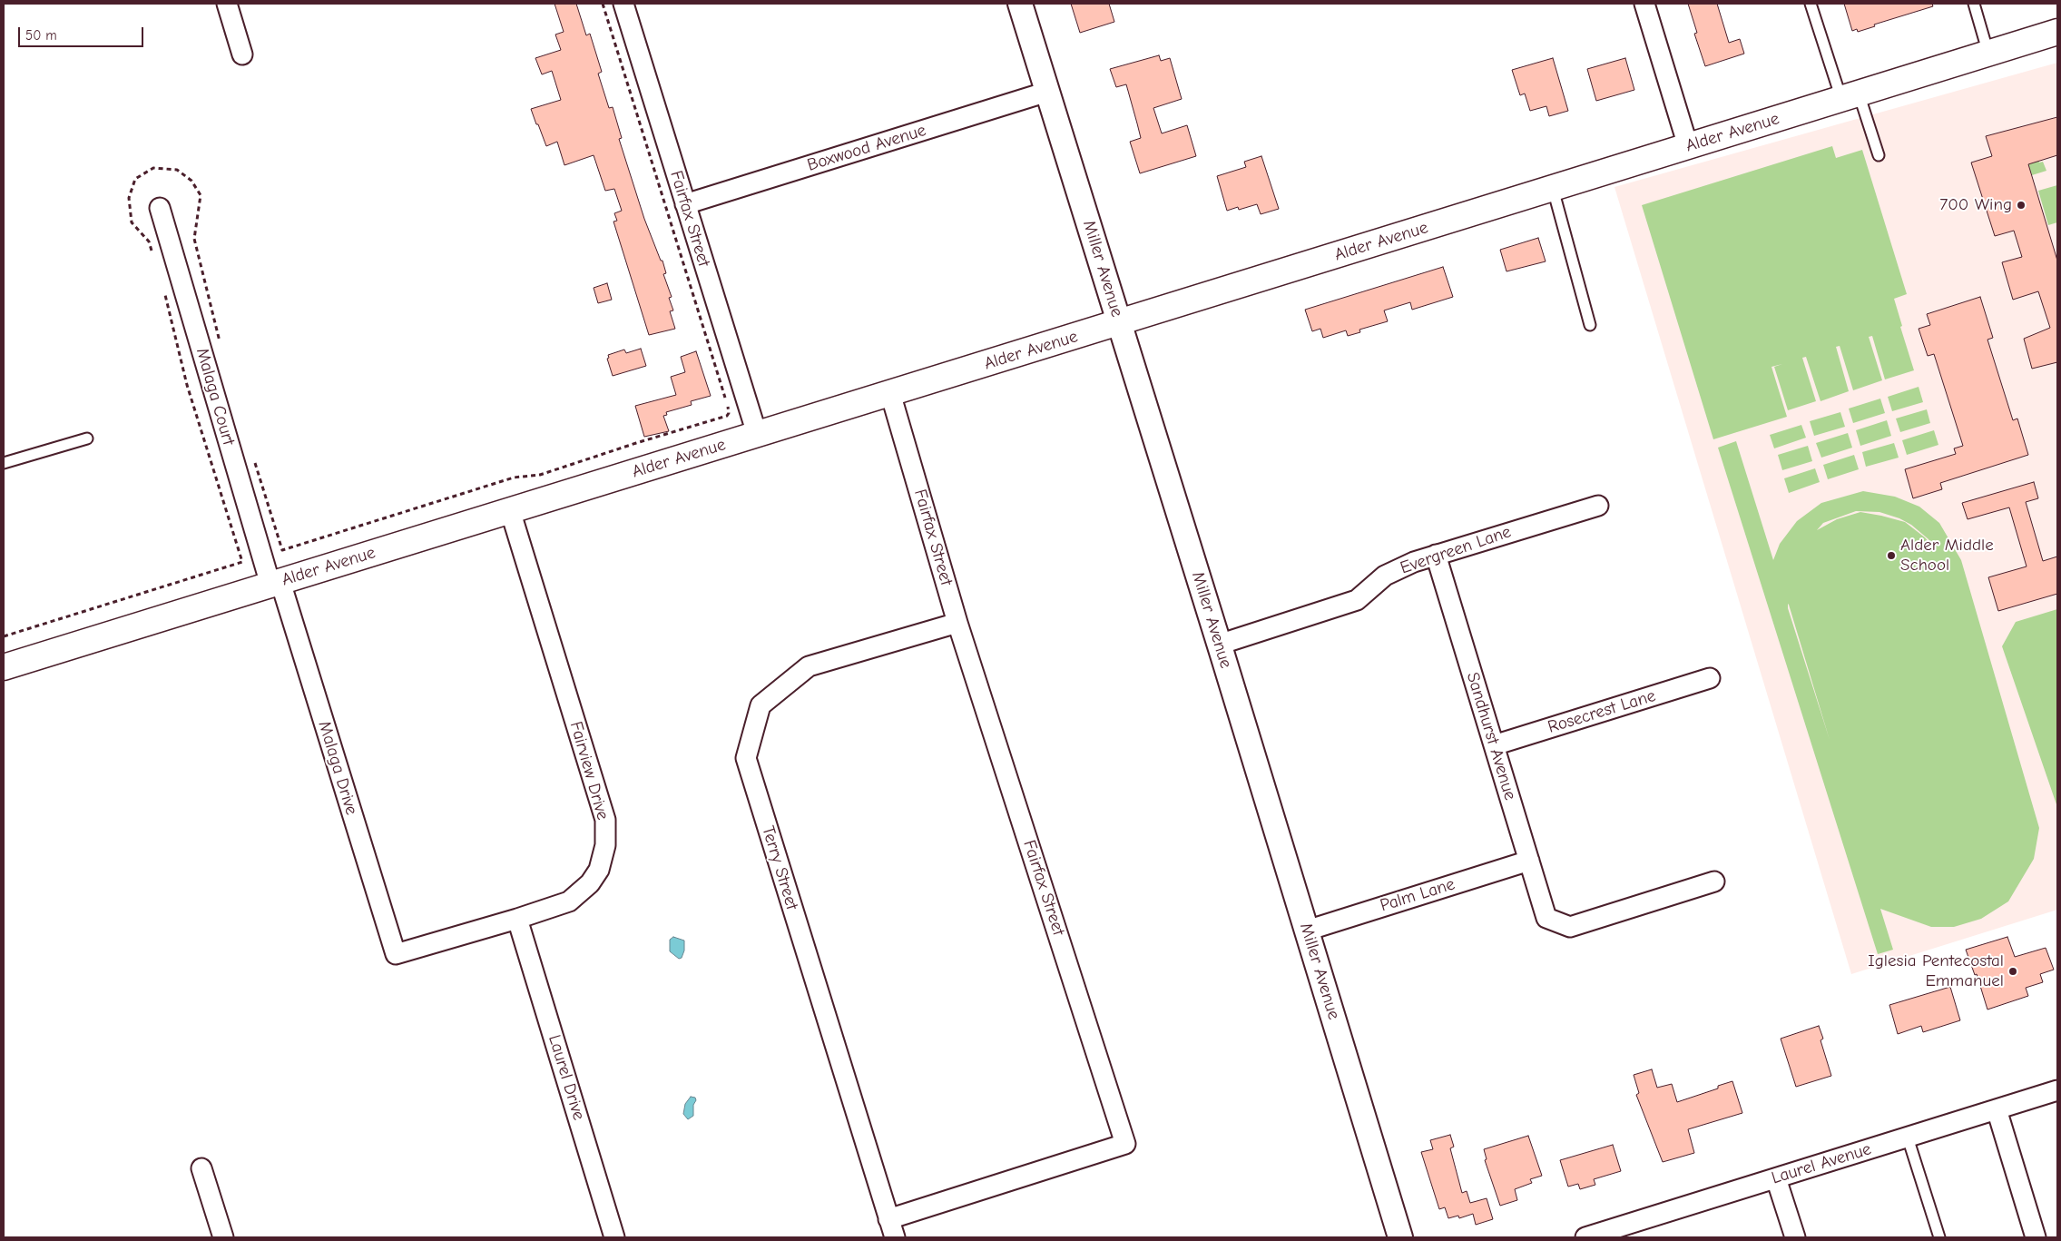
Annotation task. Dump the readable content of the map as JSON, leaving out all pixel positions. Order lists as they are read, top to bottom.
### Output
{
  "streets": {
    "main road": ["Alder Avenue"],
    "street": [
      "Boxwood Avenue",
      "Fairfax Street",
      "Miller Avenue",
      "Malaga Court",
      "Evergreen Lane",
      "Rosecrest Lane",
      "Sandhurst Avenue",
      "Malaga Drive",
      "Fairview Drive",
      "Terry Street",
      "Palm Lane",
      "Laurel Drive",
      "Laurel Avenue"
    ]
  },
  "crossings": [
    ["Alder Avenue", "Fairfax Street"],
    ["Alder Avenue", "Miller Avenue"],
    ["Alder Avenue", "Malaga Court"],
    ["Alder Avenue", "Malaga Drive"],
    ["Alder Avenue", "Fairview Drive"],
    ["Boxwood Avenue", "Fairfax Street"],
    ["Boxwood Avenue", "Miller Avenue"],
    ["Fairfax Street", "Terry Street"],
    ["Miller Avenue", "Evergreen Lane"],
    ["Miller Avenue", "Palm Lane"],
    ["Malaga Court", "Malaga Drive"],
    ["Evergreen Lane", "Sandhurst Avenue"],
    ["Rosecrest Lane", "Sandhurst Avenue"],
    ["Sandhurst Avenue", "Palm Lane"],
    ["Malaga Drive", "Fairview Drive"],
    ["Fairview Drive", "Laurel Drive"]
  ],
  "places": ["700 Wing", "Alder Middle School", "Iglesia Pentecostal Emmanuel"],
  "scale_bar": "50 m"
}
